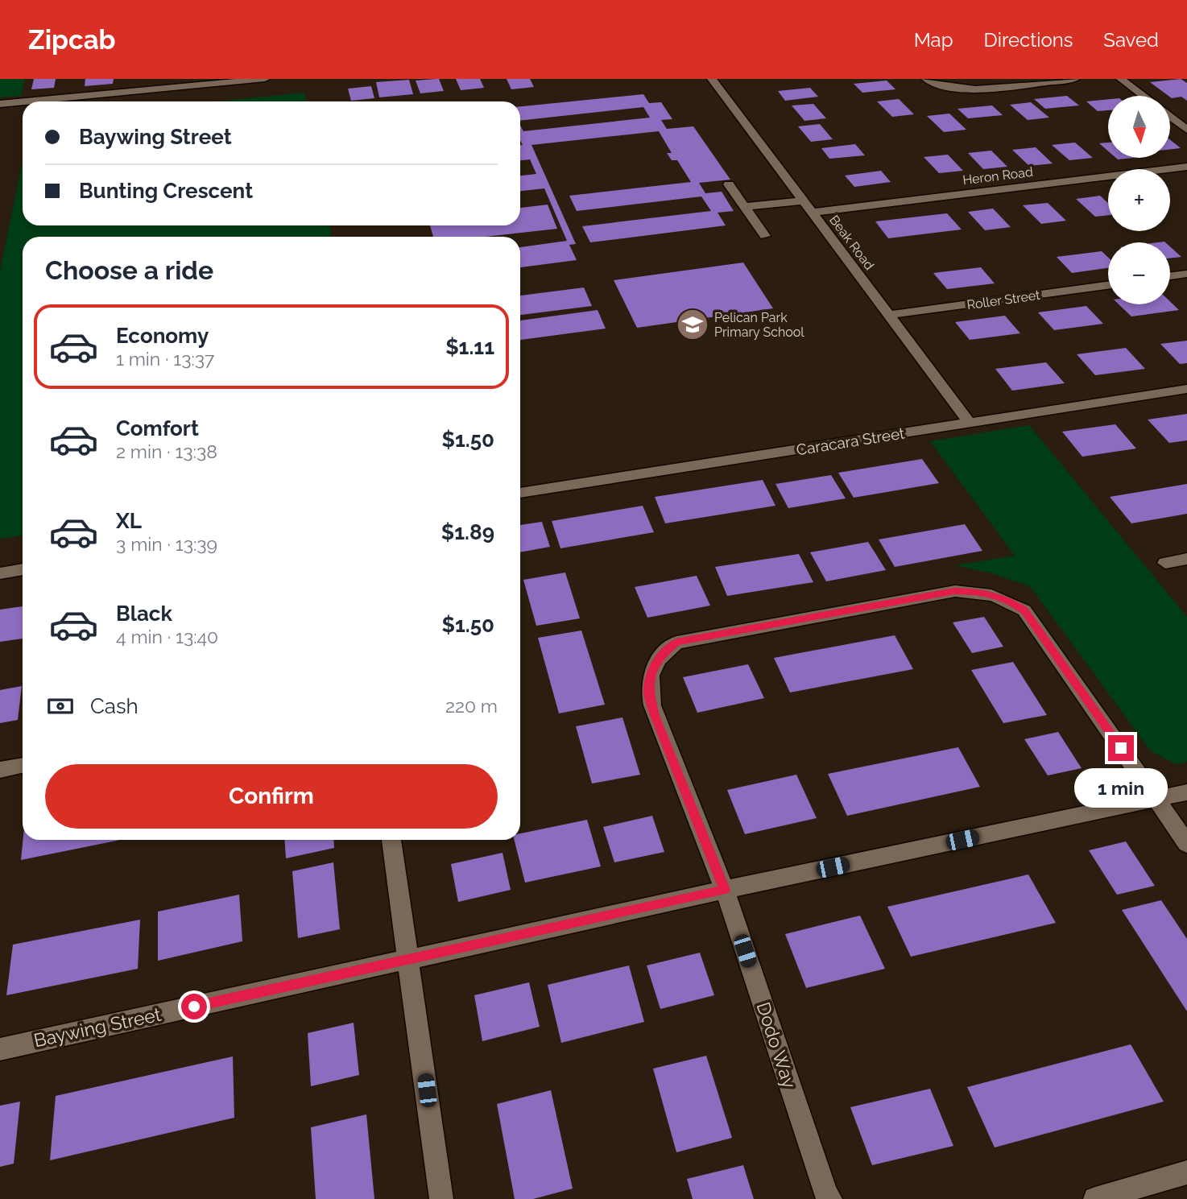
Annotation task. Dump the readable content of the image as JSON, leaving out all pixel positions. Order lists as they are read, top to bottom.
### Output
{
  "streets": {
    "street": [
      "Heron Road",
      "Beak Road",
      "Roller Street",
      "Caracara Street",
      "Baywing Street",
      "Dodo Way"
    ]
  },
  "crossings": [
    ["Heron Road", "Beak Road"],
    ["Beak Road", "Roller Street"],
    ["Beak Road", "Caracara Street"],
    ["Baywing Street", "Dodo Way"]
  ],
  "places": {
    "school or university": ["Pelican Park Primary School"]
  },
  "north": "bottom",
  "page": {
    "header": "Zipcab",
    "nav": ["Map", "Directions", "Saved"],
    "map_buttons": ["+", "−"],
    "banner": ["Baywing Street", "Bunting Crescent"],
    "heading": "Choose a ride",
    "list": [
      {
        "name": "Economy",
        "note": "1 min · 13:37",
        "value": "$1.11"
      },
      {
        "name": "Comfort",
        "note": "2 min · 13:38",
        "value": "$1.50"
      },
      {
        "name": "XL",
        "note": "3 min · 13:39",
        "value": "$1.89"
      },
      {
        "name": "Black",
        "note": "4 min · 13:40",
        "value": "$1.50"
      }
    ],
    "pay": ["Cash", "220 m"],
    "buttons": "Confirm",
    "bubble": "1 min"
  }
}
